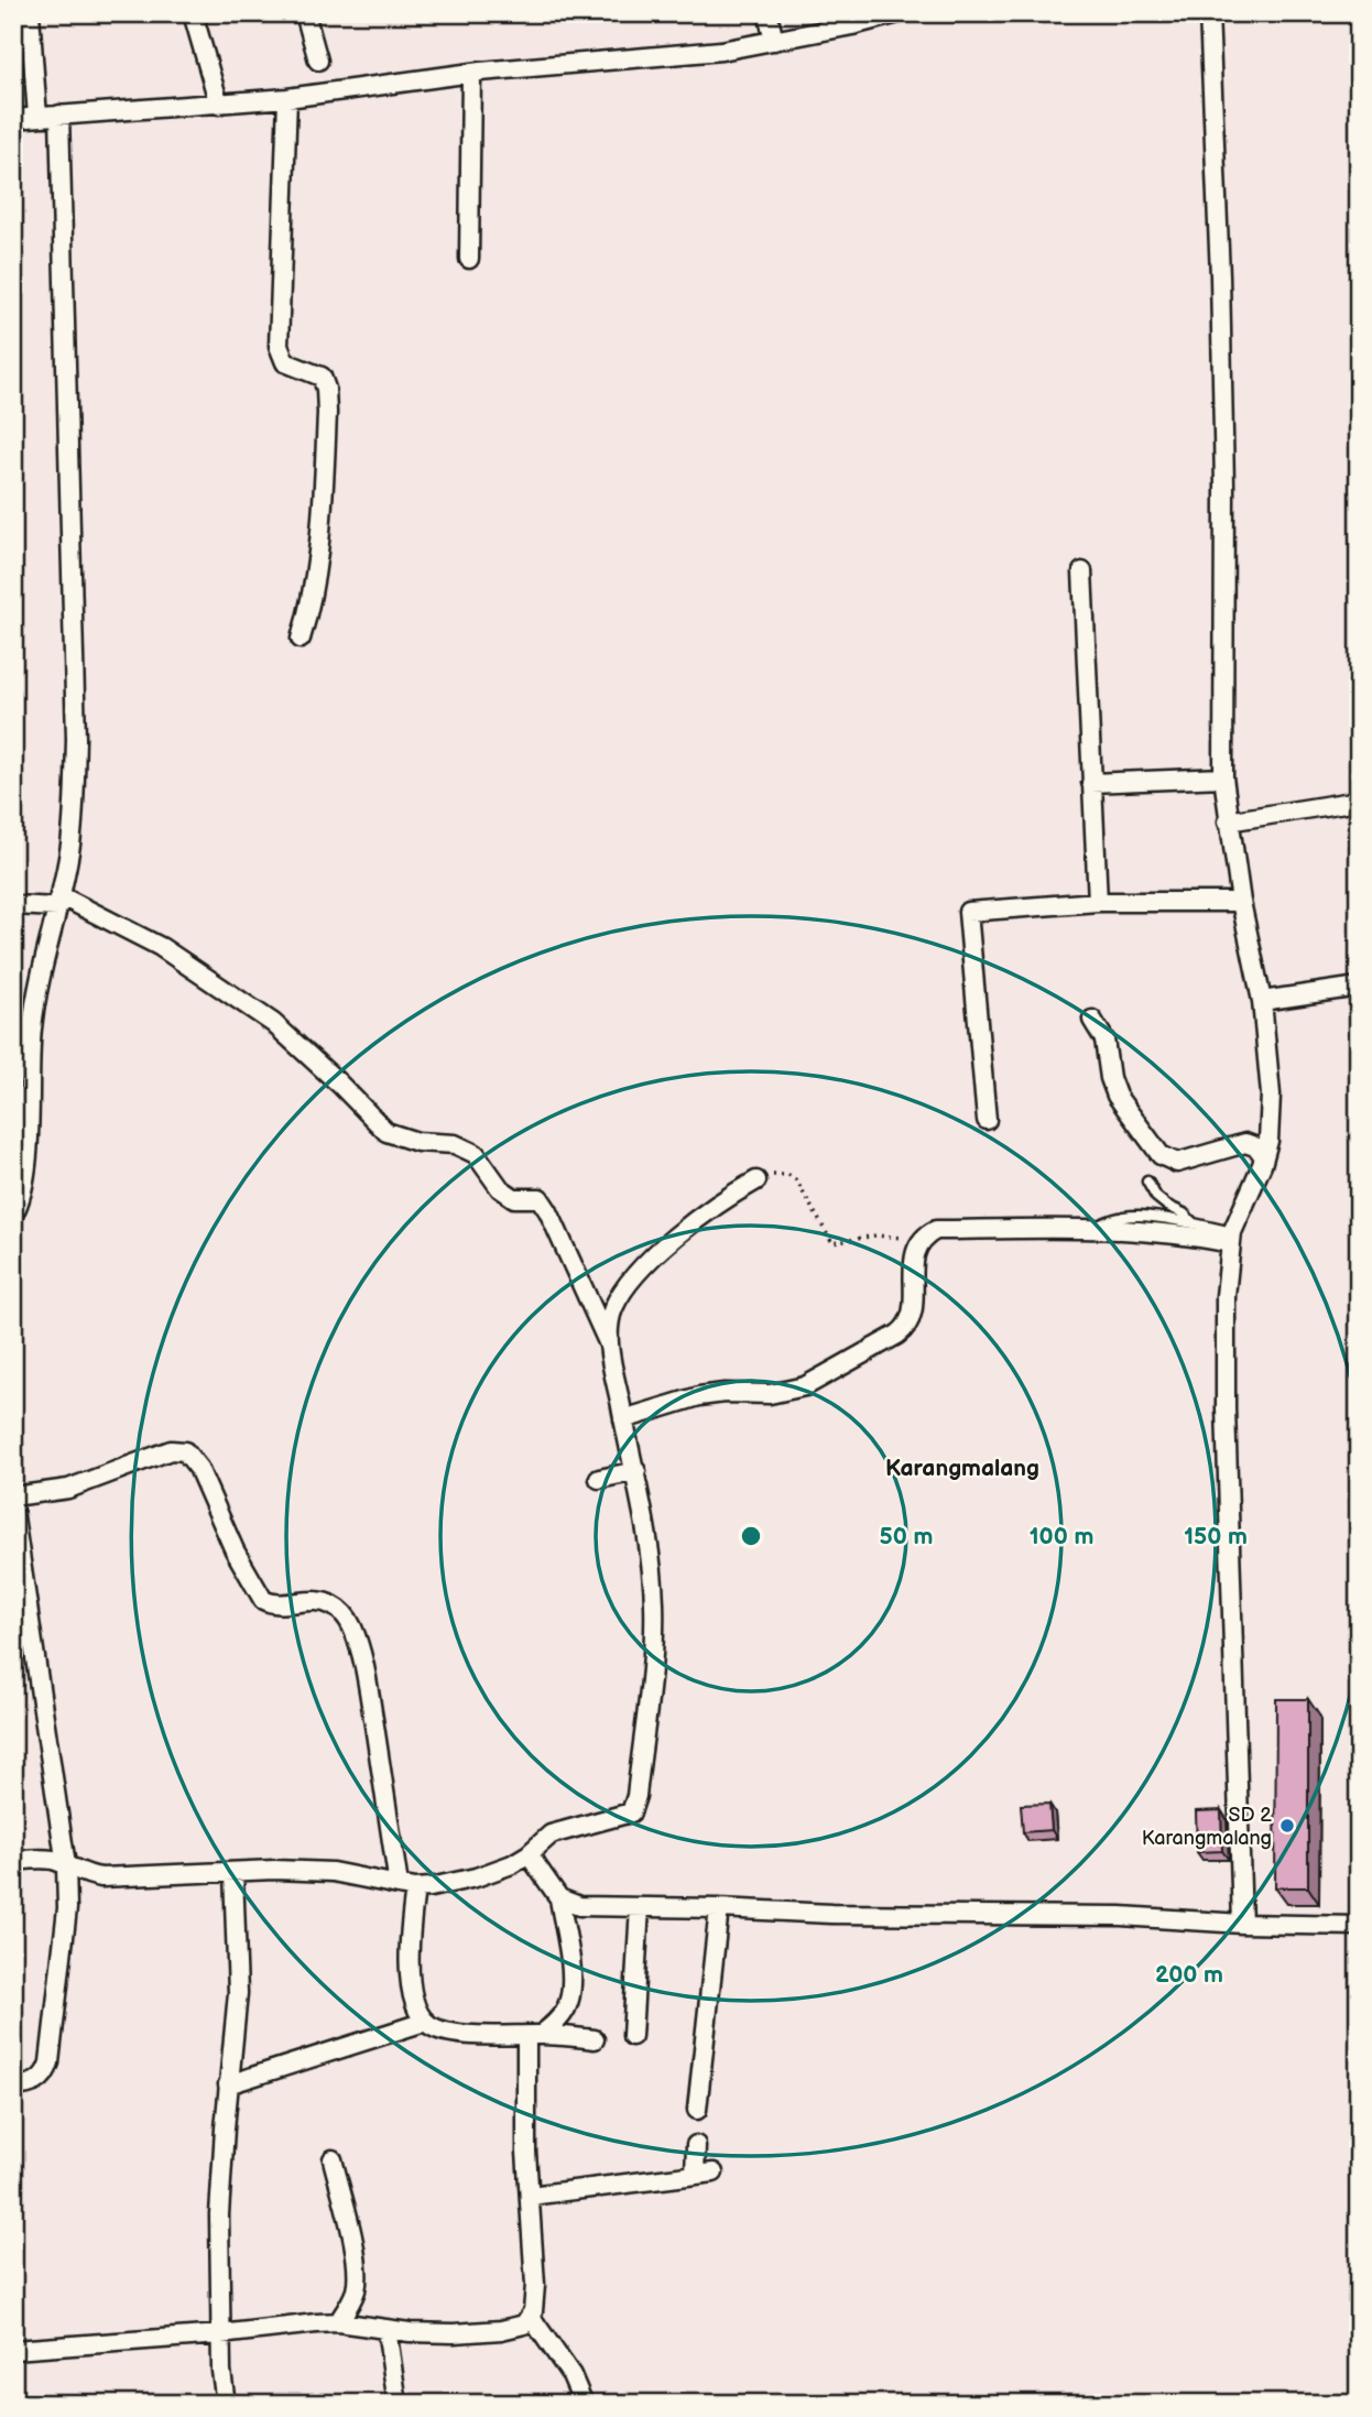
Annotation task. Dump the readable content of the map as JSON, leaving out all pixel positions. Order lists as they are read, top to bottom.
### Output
{
  "districts": ["Karangmalang"],
  "places": ["SD 2 Karangmalang"],
  "rings": [
    "50 m",
    "100 m",
    "150 m",
    "200 m"
  ]
}
